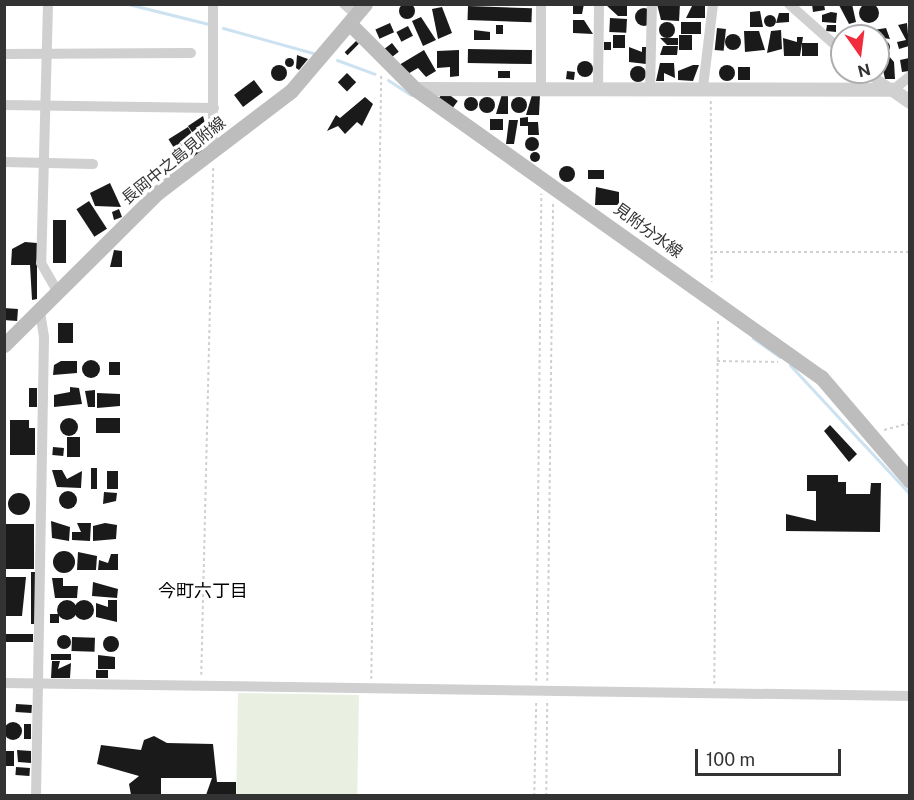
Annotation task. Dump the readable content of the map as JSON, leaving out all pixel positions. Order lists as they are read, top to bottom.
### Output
{
  "streets": {
    "main road": ["長岡中之島見附線", "見附分水線"]
  },
  "crossings": [
    ["長岡中之島見附線", "見附分水線"]
  ],
  "districts": ["今町六丁目"],
  "scale_bar": "100 m",
  "north": "bottom"
}
